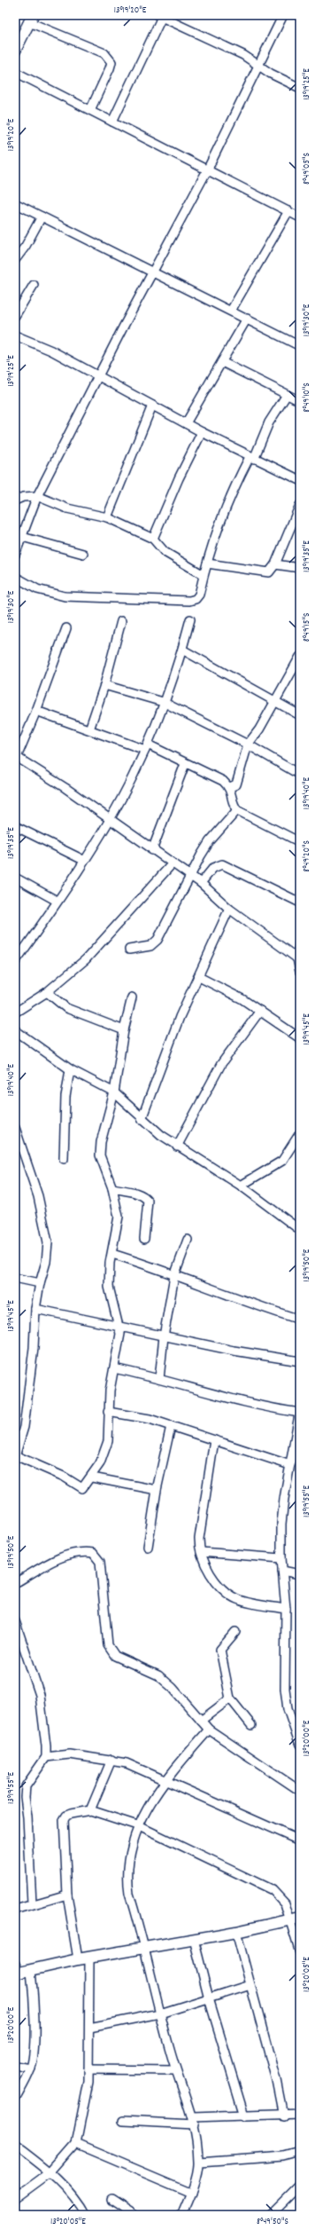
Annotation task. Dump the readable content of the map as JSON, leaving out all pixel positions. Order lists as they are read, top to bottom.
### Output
{
  "coordinates": [
    "13°19'20\"E",
    "13°19'25\"E",
    "8°49'05\"S",
    "13°19'30\"E",
    "8°49'10\"S",
    "13°19'35\"E",
    "8°49'15\"S",
    "13°19'40\"E",
    "8°49'20\"S",
    "13°19'45\"E",
    "13°19'50\"E",
    "13°19'55\"E",
    "13°20'00\"E",
    "13°20'05\"E",
    "8°49'50\"S"
  ]
}
